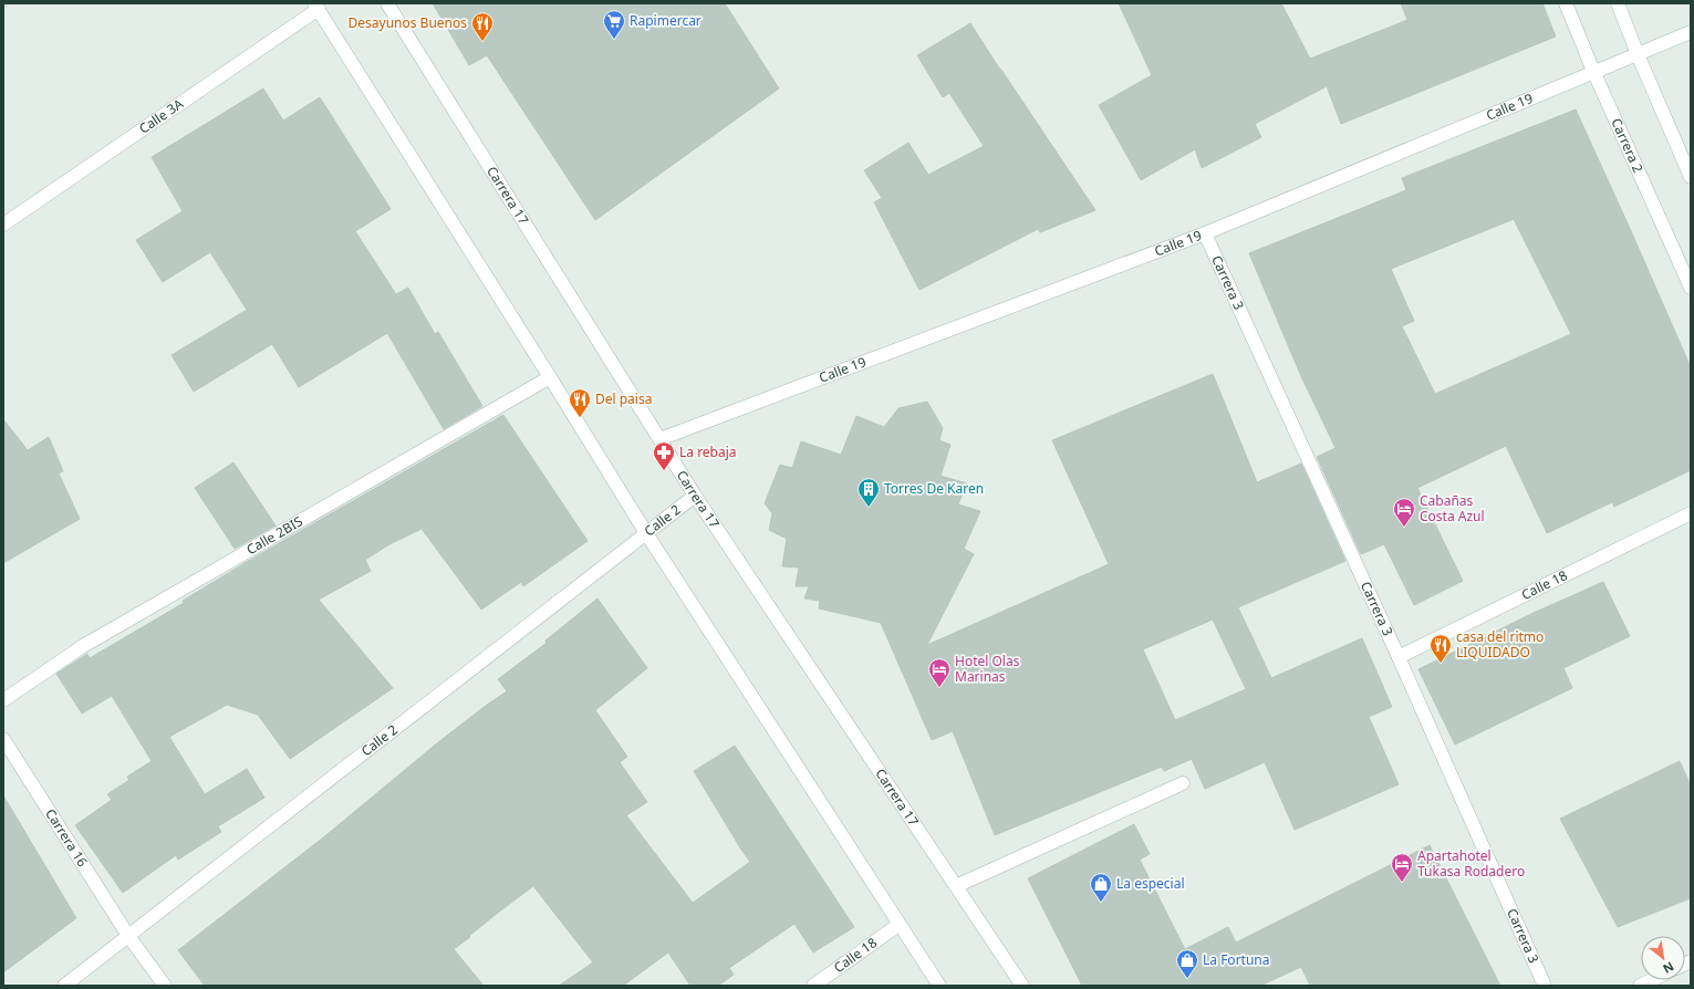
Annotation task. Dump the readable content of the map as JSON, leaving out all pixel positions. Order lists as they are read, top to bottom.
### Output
{
  "streets": {
    "street": [
      "Calle 19",
      "Calle 3A",
      "Carrera 2",
      "Carrera 17",
      "Carrera 3",
      "Calle 2",
      "Calle 2BIS",
      "Calle 18",
      "Carrera 16"
    ]
  },
  "crossings": [
    ["Calle 19", "Carrera 2"],
    ["Calle 19", "Carrera 17"],
    ["Calle 19", "Carrera 3"],
    ["Carrera 17", "Calle 2"],
    ["Carrera 3", "Calle 18"],
    ["Calle 2", "Carrera 16"]
  ],
  "places": {
    "supermarket": ["Rapimercar"],
    "restaurant": ["Desayunos Buenos", "Del paisa", "casa del ritmo LIQUIDADO"],
    "pharmacy": ["La rebaja"],
    "building": ["Torres De Karen"],
    "hotel": ["Cabañas Costa Azul", "Hotel Olas Marinas", "Apartahotel Tukasa Rodadero"],
    "shop": ["La especial", "La Fortuna"]
  },
  "north": "bottom right"
}
